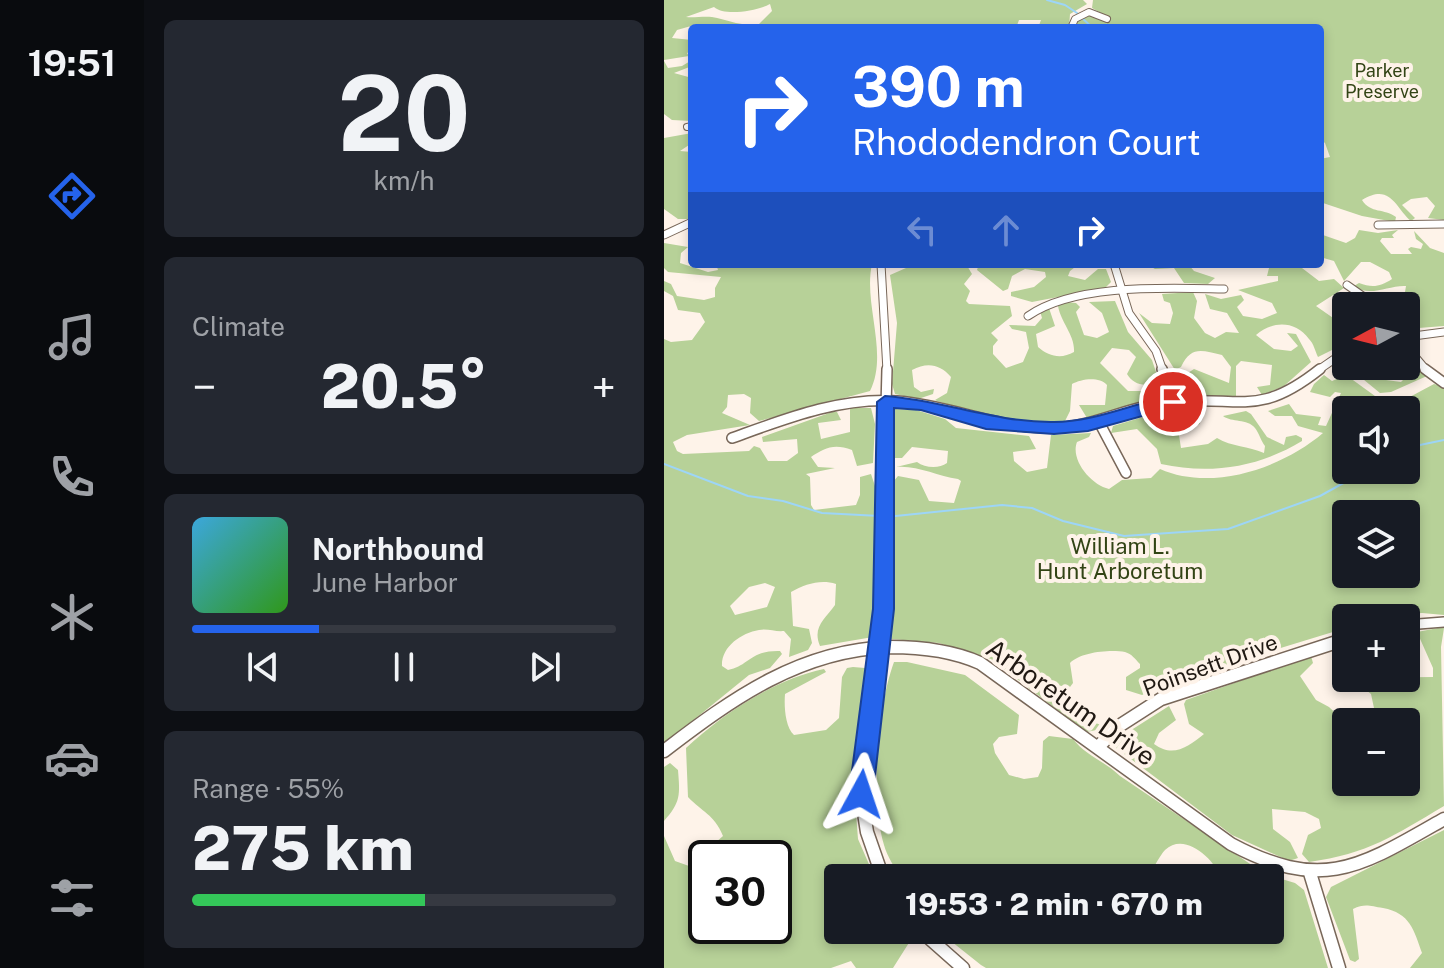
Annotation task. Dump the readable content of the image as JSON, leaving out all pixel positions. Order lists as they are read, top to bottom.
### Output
{
  "streets": {
    "street": ["Poinsett Drive", "Arboretum Drive"]
  },
  "crossings": [
    ["Poinsett Drive", "Arboretum Drive"]
  ],
  "parks": ["Parker Preserve", "William L. Hunt Arboretum"],
  "north": "left",
  "page": {
    "tabs": "19:51",
    "tile": [
      ["20", "km/h"],
      "Climate",
      ["Range · 55%", "275 km"]
    ],
    "turn": ["390 m", "Rhododendron Court"],
    "map_buttons": ["+", "−"],
    "heat": ["−", "20.5°", "+"],
    "song": ["Northbound", "June Harbor"],
    "limit": "30",
    "trip": "19:53 · 2 min · 670 m"
  }
}
